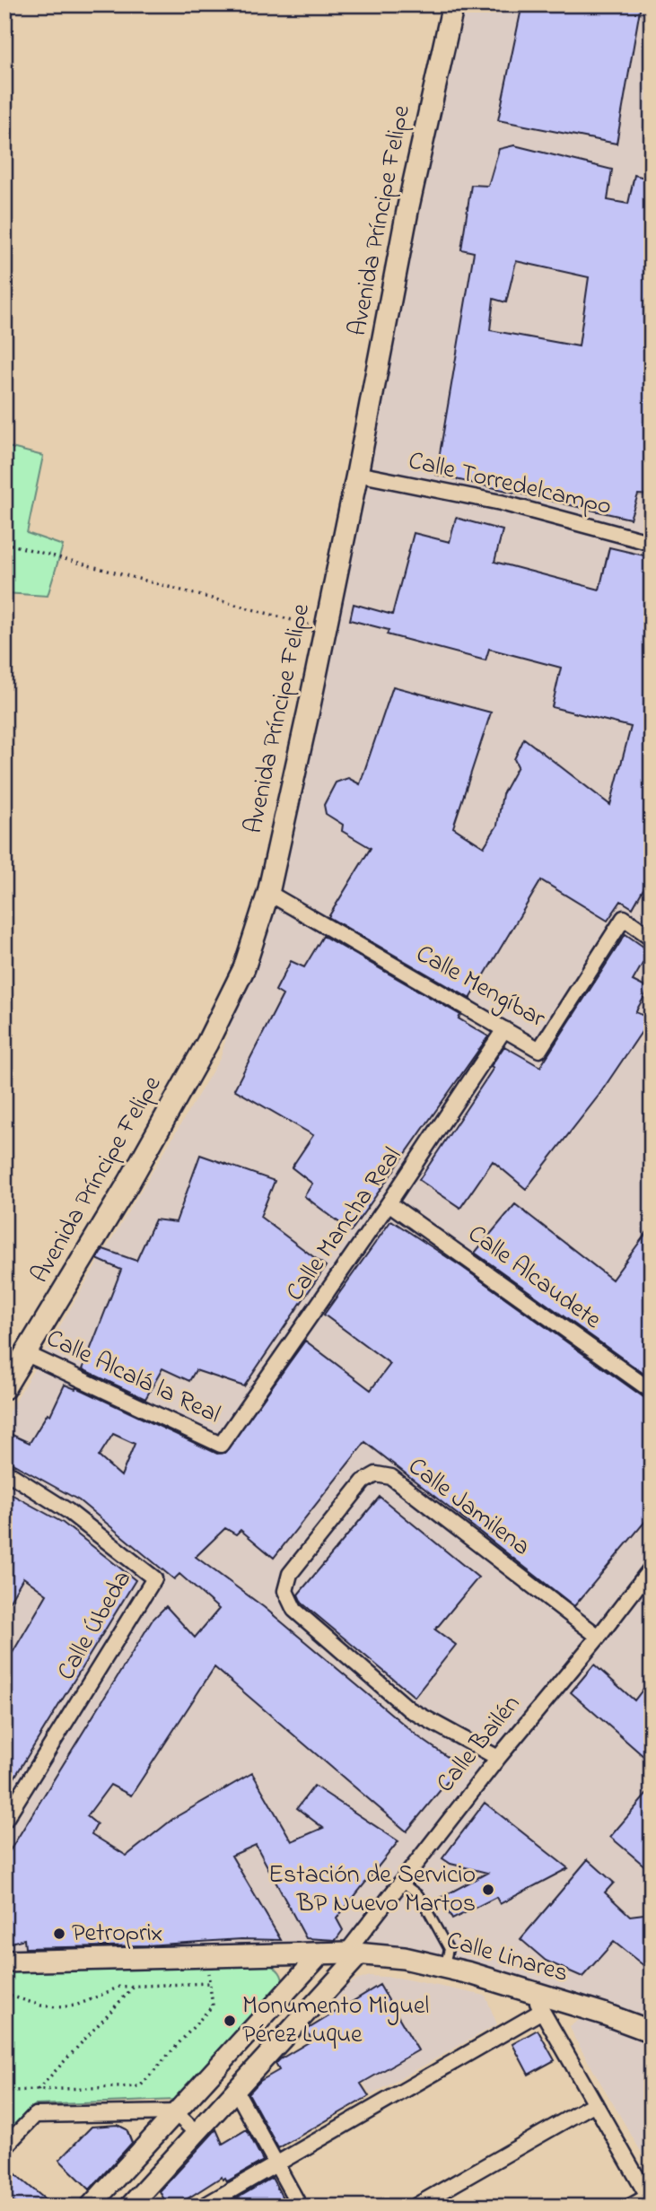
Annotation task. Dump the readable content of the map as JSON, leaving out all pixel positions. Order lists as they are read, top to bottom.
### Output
{
  "streets": {
    "main road": ["Avenida Príncipe Felipe", "Calle Linares"],
    "street": [
      "Calle Torredelcampo",
      "Calle Mengíbar",
      "Calle Mancha Real",
      "Calle Alcaudete",
      "Calle Alcalá la Real",
      "Calle Jamilena",
      "Calle Úbeda",
      "Calle Bailén"
    ]
  },
  "crossings": [
    ["Avenida Príncipe Felipe", "Calle Torredelcampo"],
    ["Avenida Príncipe Felipe", "Calle Mengíbar"],
    ["Avenida Príncipe Felipe", "Calle Alcalá la Real"],
    ["Calle Mengíbar", "Calle Mancha Real"],
    ["Calle Mancha Real", "Calle Alcaudete"],
    ["Calle Mancha Real", "Calle Alcalá la Real"],
    ["Calle Jamilena", "Calle Bailén"],
    ["Calle Bailén", "Calle Linares"]
  ],
  "places": ["Estación de Servicio BP Nuevo Martos", "Petroprix", "Monumento Miguel Pérez Luque"]
}
